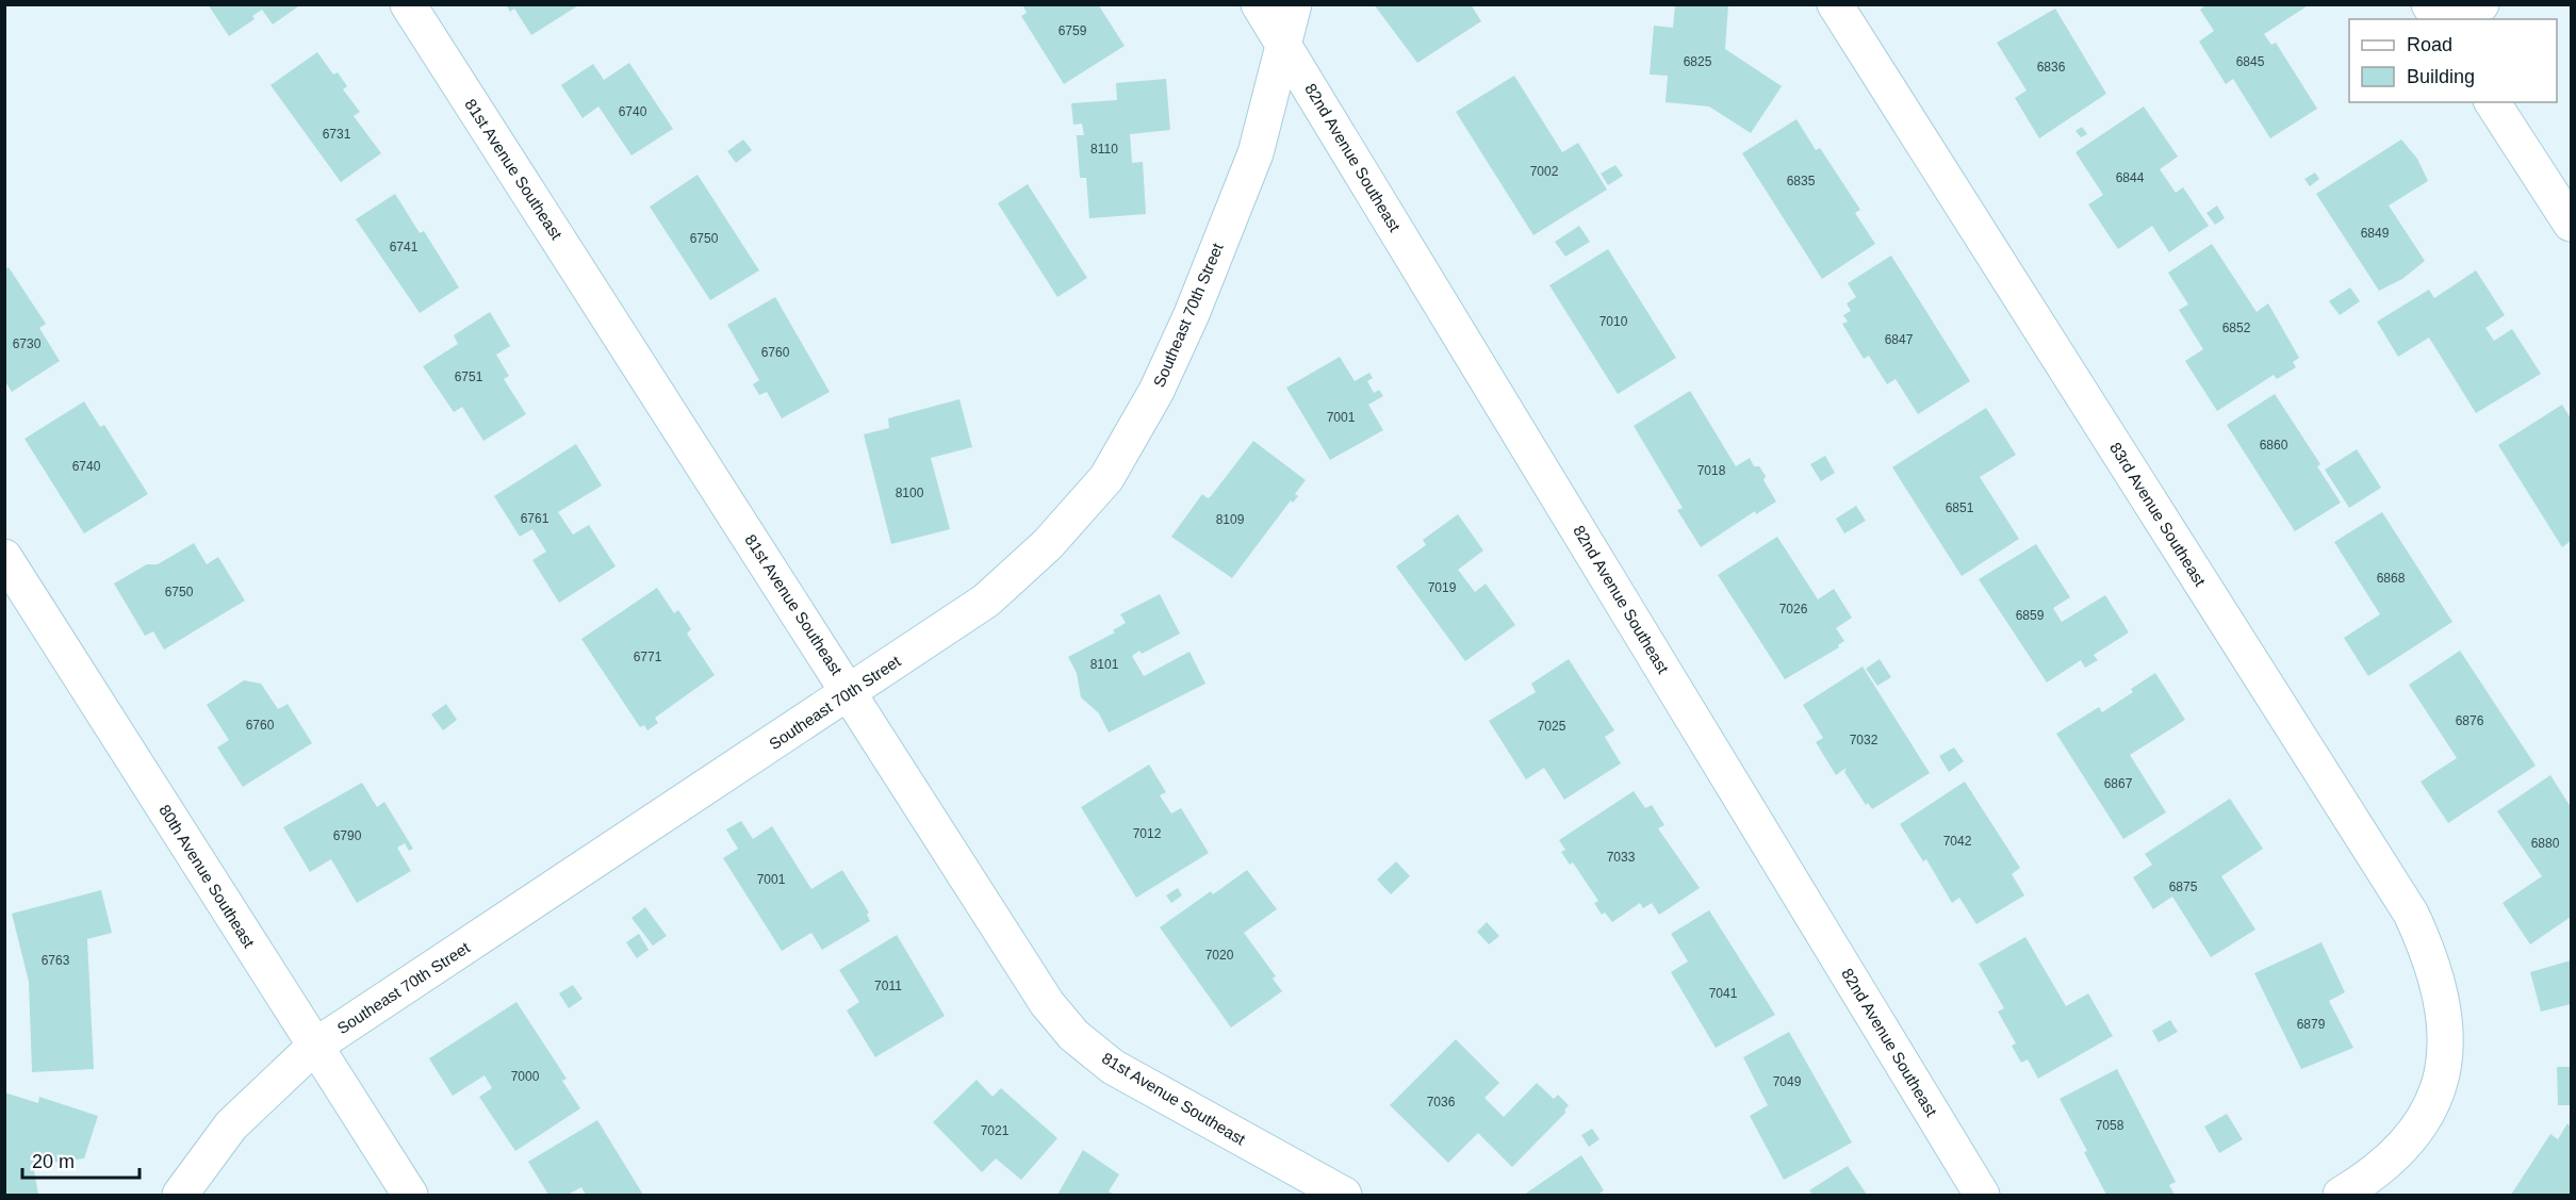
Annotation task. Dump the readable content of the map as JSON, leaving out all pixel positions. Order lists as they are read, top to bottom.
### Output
{
  "streets": {
    "street": [
      "82nd Avenue Southeast",
      "81st Avenue Southeast",
      "Southeast 70th Street",
      "83rd Avenue Southeast",
      "80th Avenue Southeast"
    ]
  },
  "crossings": [
    ["82nd Avenue Southeast", "Southeast 70th Street"],
    ["81st Avenue Southeast", "Southeast 70th Street"],
    ["Southeast 70th Street", "80th Avenue Southeast"]
  ],
  "house_numbers": [
    "6759",
    "6825",
    "6845",
    "6836",
    "6740",
    "6731",
    "8110",
    "7002",
    "6844",
    "6835",
    "6849",
    "6750",
    "6741",
    "7010",
    "6852",
    "6847",
    "6730",
    "6760",
    "6751",
    "7001",
    "6860",
    "6740",
    "7018",
    "8100",
    "6851",
    "6761",
    "8109",
    "6868",
    "7019",
    "6750",
    "7026",
    "6859",
    "6771",
    "8101",
    "6876",
    "6760",
    "7025",
    "7032",
    "6867",
    "7012",
    "6790",
    "7042",
    "6880",
    "7033",
    "7001",
    "6875",
    "7020",
    "6763",
    "7011",
    "7041",
    "6879",
    "7000",
    "7049",
    "7036",
    "7058",
    "7021"
  ],
  "legend": ["Road", "Building"],
  "scale_bar": "20 m"
}
